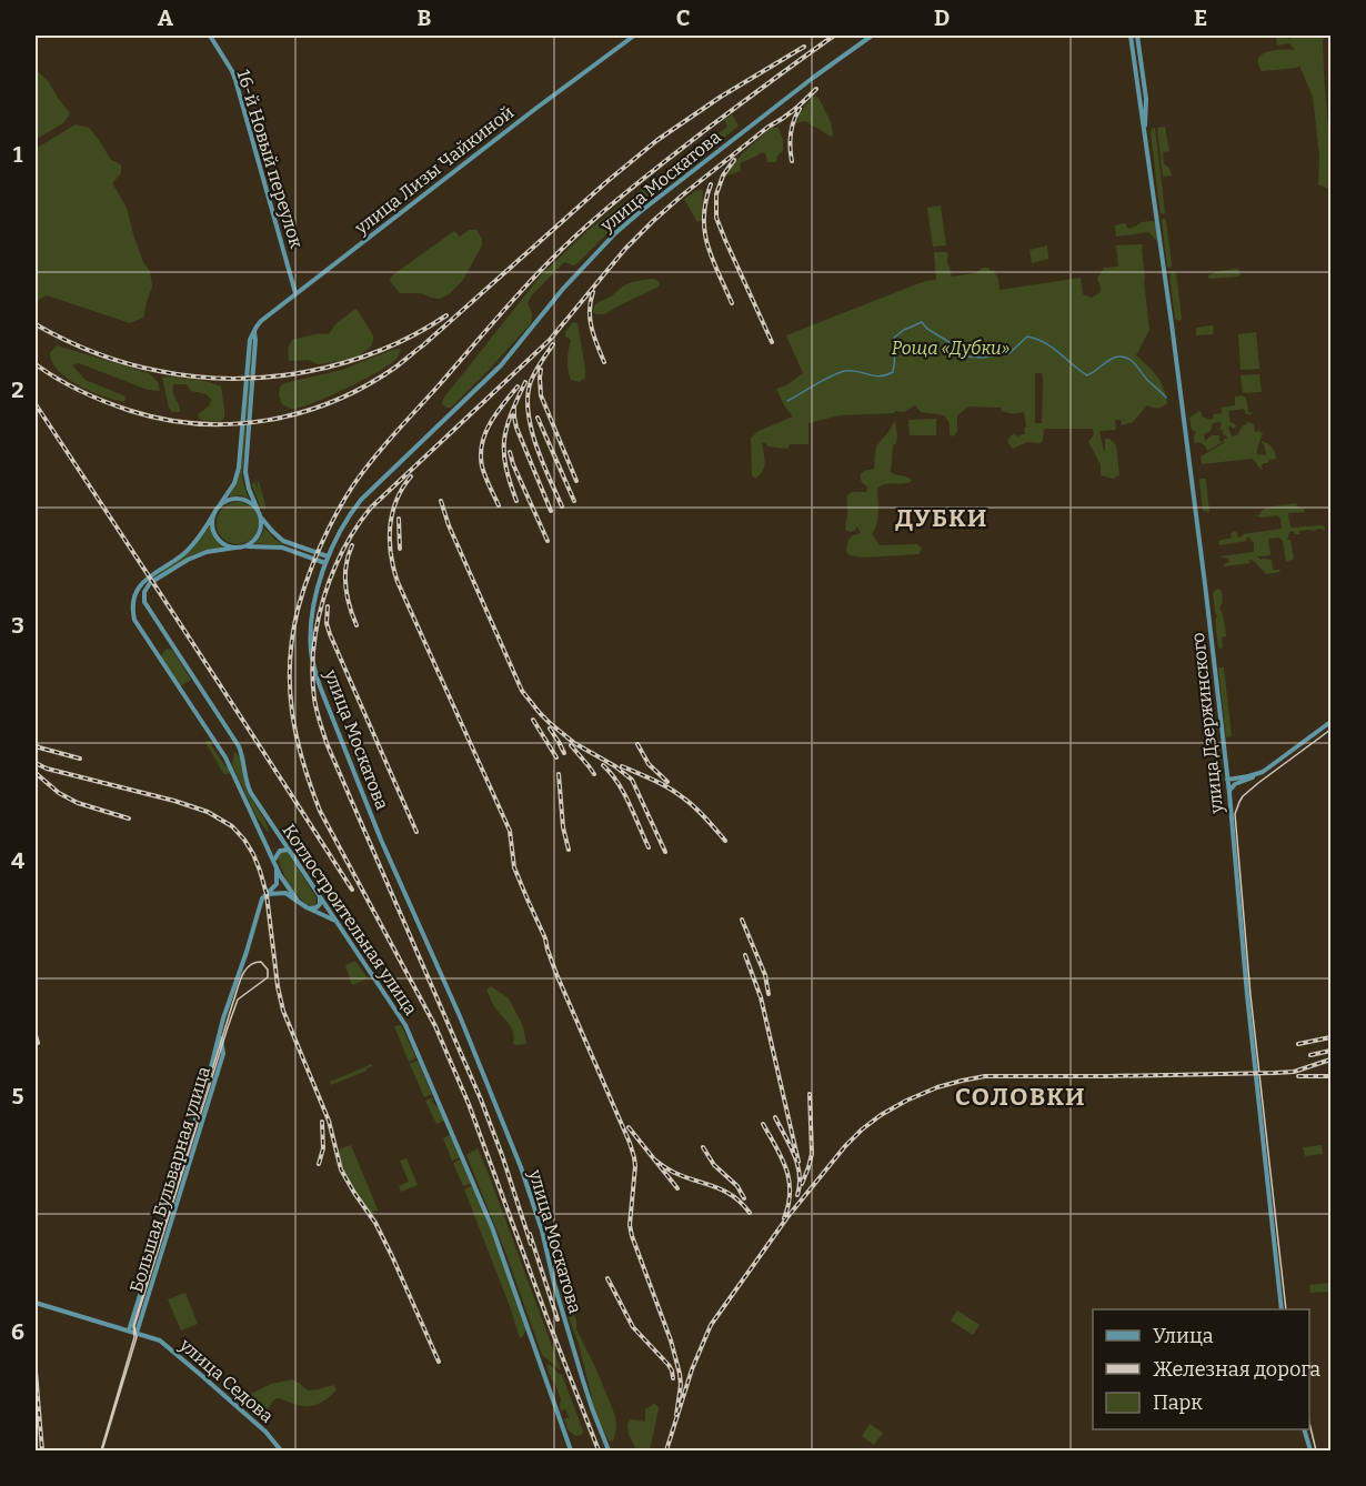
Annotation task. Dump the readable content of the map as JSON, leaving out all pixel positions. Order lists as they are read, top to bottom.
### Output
{
  "streets": {
    "main road": [
      "16-й Новый переулок",
      "улица Лизы Чайкиной",
      "улица Москатова",
      "улица Дзержинского",
      "Котлостроительная улица",
      "Большая Бульварная улица",
      "улица Седова"
    ]
  },
  "crossings": [
    ["16-й Новый переулок", "улица Лизы Чайкиной"],
    ["Большая Бульварная улица", "улица Седова"]
  ],
  "districts": ["ДУБКИ", "СОЛОВКИ"],
  "parks": ["Роща «Дубки»"],
  "legend": ["Улица", "Железная дорога", "Парк"],
  "grid": {
    "columns": [
      "A",
      "B",
      "C",
      "D",
      "E"
    ],
    "rows": [
      "1",
      "2",
      "3",
      "4",
      "5",
      "6"
    ]
  }
}
